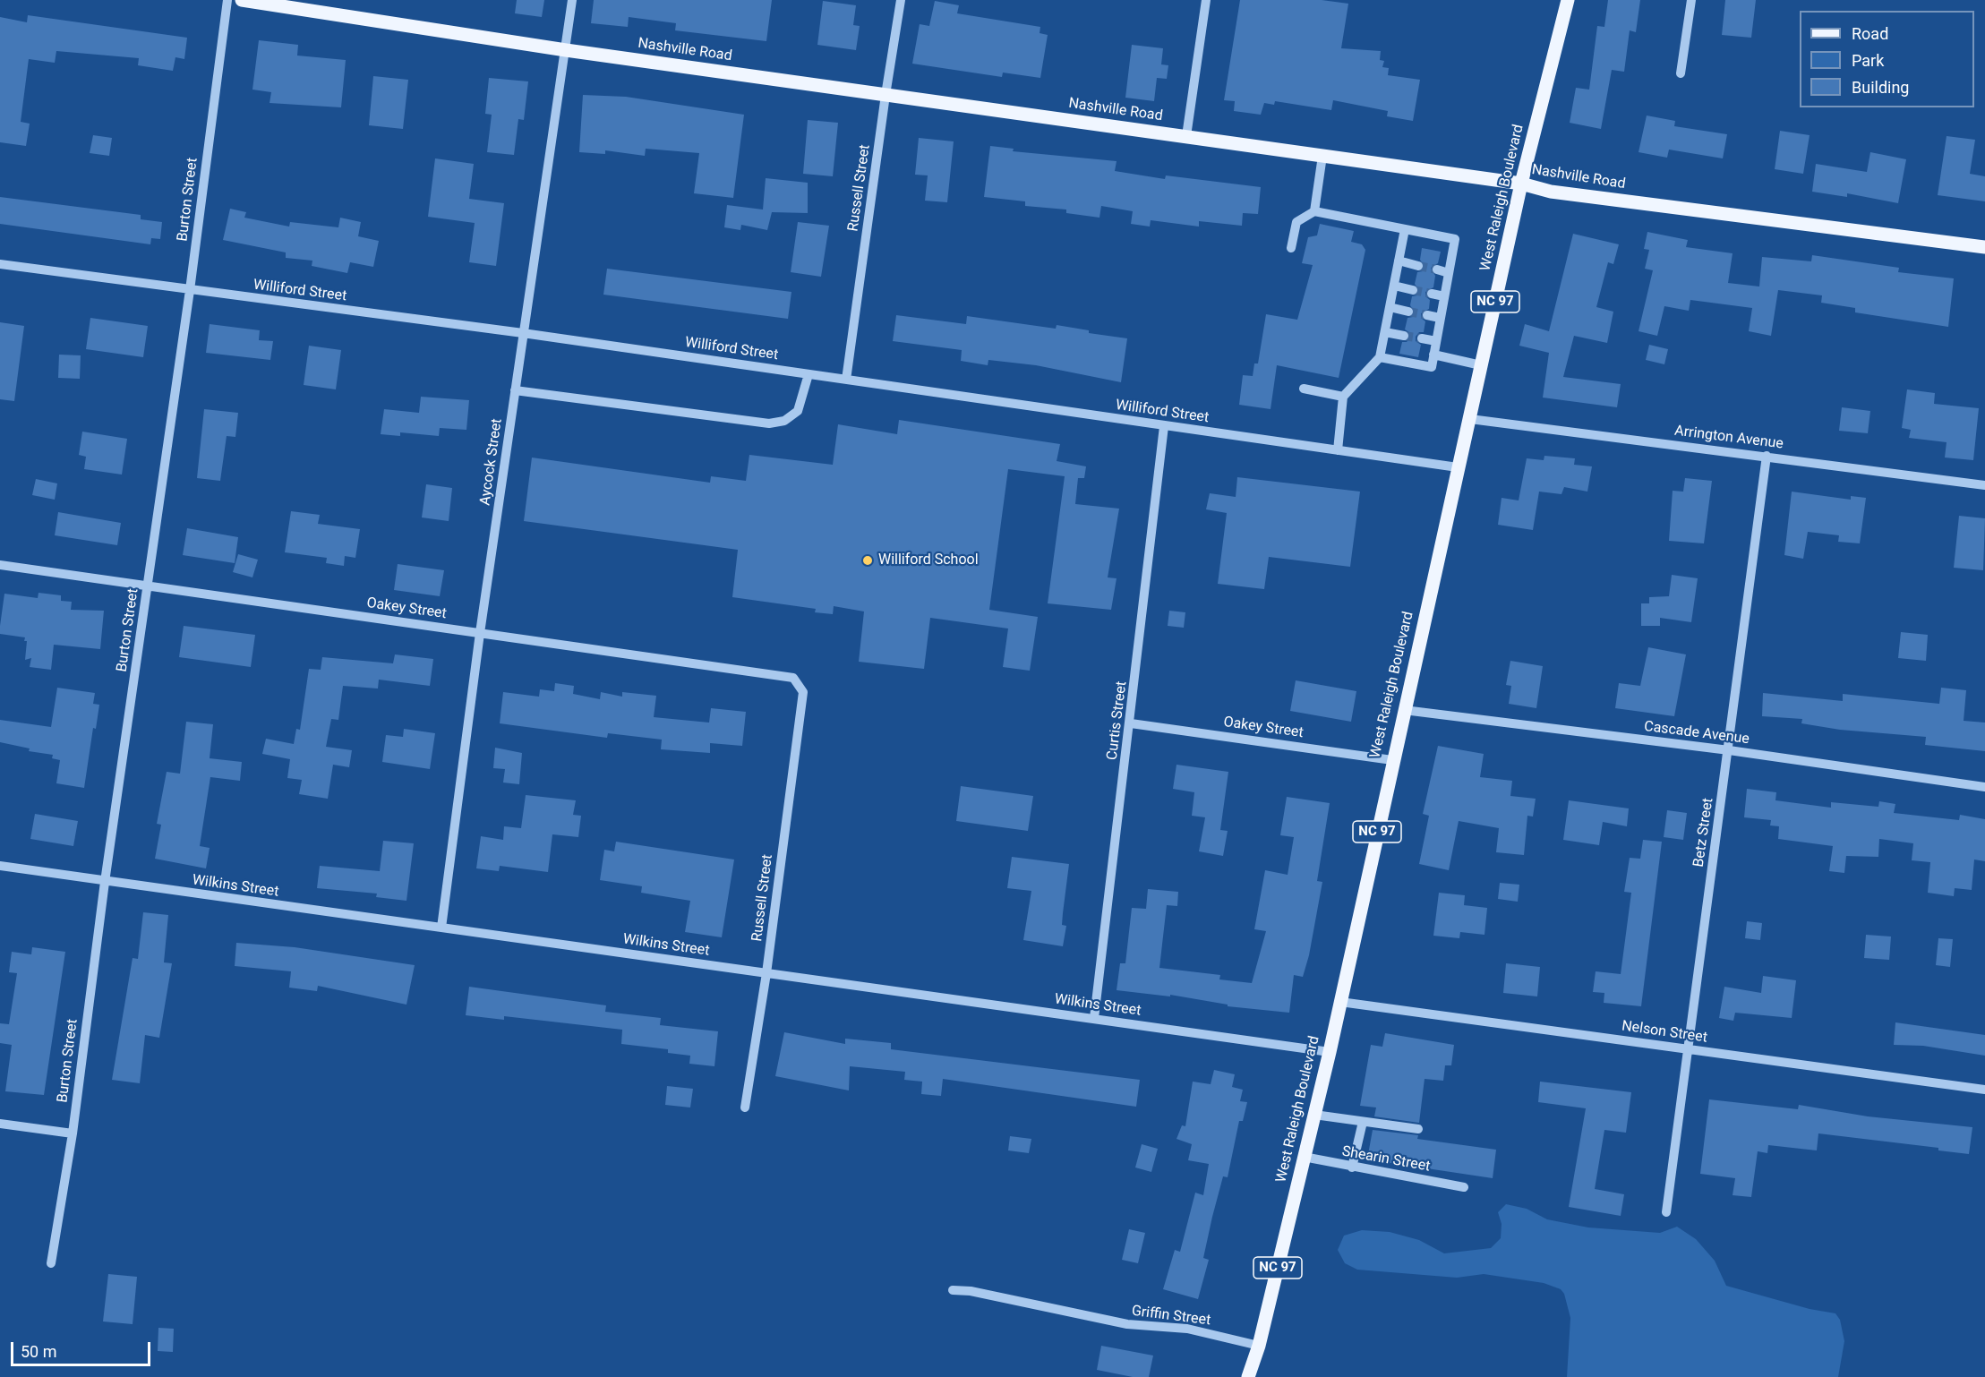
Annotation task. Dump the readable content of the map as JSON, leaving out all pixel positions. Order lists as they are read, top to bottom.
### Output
{
  "streets": {
    "main road": ["Nashville Road", "West Raleigh Boulevard", "NC 97"],
    "street": [
      "Russell Street",
      "Burton Street",
      "Williford Street",
      "Arrington Avenue",
      "Aycock Street",
      "Oakey Street",
      "Curtis Street",
      "Cascade Avenue",
      "Betz Street",
      "Wilkins Street",
      "Nelson Street",
      "Shearin Street",
      "Griffin Street"
    ]
  },
  "crossings": [
    ["Nashville Road", "Russell Street"],
    ["Nashville Road", "West Raleigh Boulevard"],
    ["Nashville Road", "Aycock Street"],
    ["Russell Street", "Williford Street"],
    ["Russell Street", "Oakey Street"],
    ["Russell Street", "Wilkins Street"],
    ["West Raleigh Boulevard", "Williford Street"],
    ["West Raleigh Boulevard", "Arrington Avenue"],
    ["West Raleigh Boulevard", "Oakey Street"],
    ["West Raleigh Boulevard", "Cascade Avenue"],
    ["West Raleigh Boulevard", "Wilkins Street"],
    ["West Raleigh Boulevard", "Nelson Street"],
    ["West Raleigh Boulevard", "Shearin Street"],
    ["West Raleigh Boulevard", "Griffin Street"],
    ["Burton Street", "Williford Street"],
    ["Burton Street", "Oakey Street"],
    ["Burton Street", "Wilkins Street"],
    ["Williford Street", "Aycock Street"],
    ["Williford Street", "Curtis Street"],
    ["Arrington Avenue", "Betz Street"],
    ["Aycock Street", "Oakey Street"],
    ["Aycock Street", "Wilkins Street"],
    ["Oakey Street", "Curtis Street"],
    ["Curtis Street", "Wilkins Street"],
    ["Cascade Avenue", "Betz Street"],
    ["Betz Street", "Nelson Street"]
  ],
  "places": ["Williford School"],
  "legend": ["Road", "Park", "Building"],
  "scale_bar": "50 m"
}
